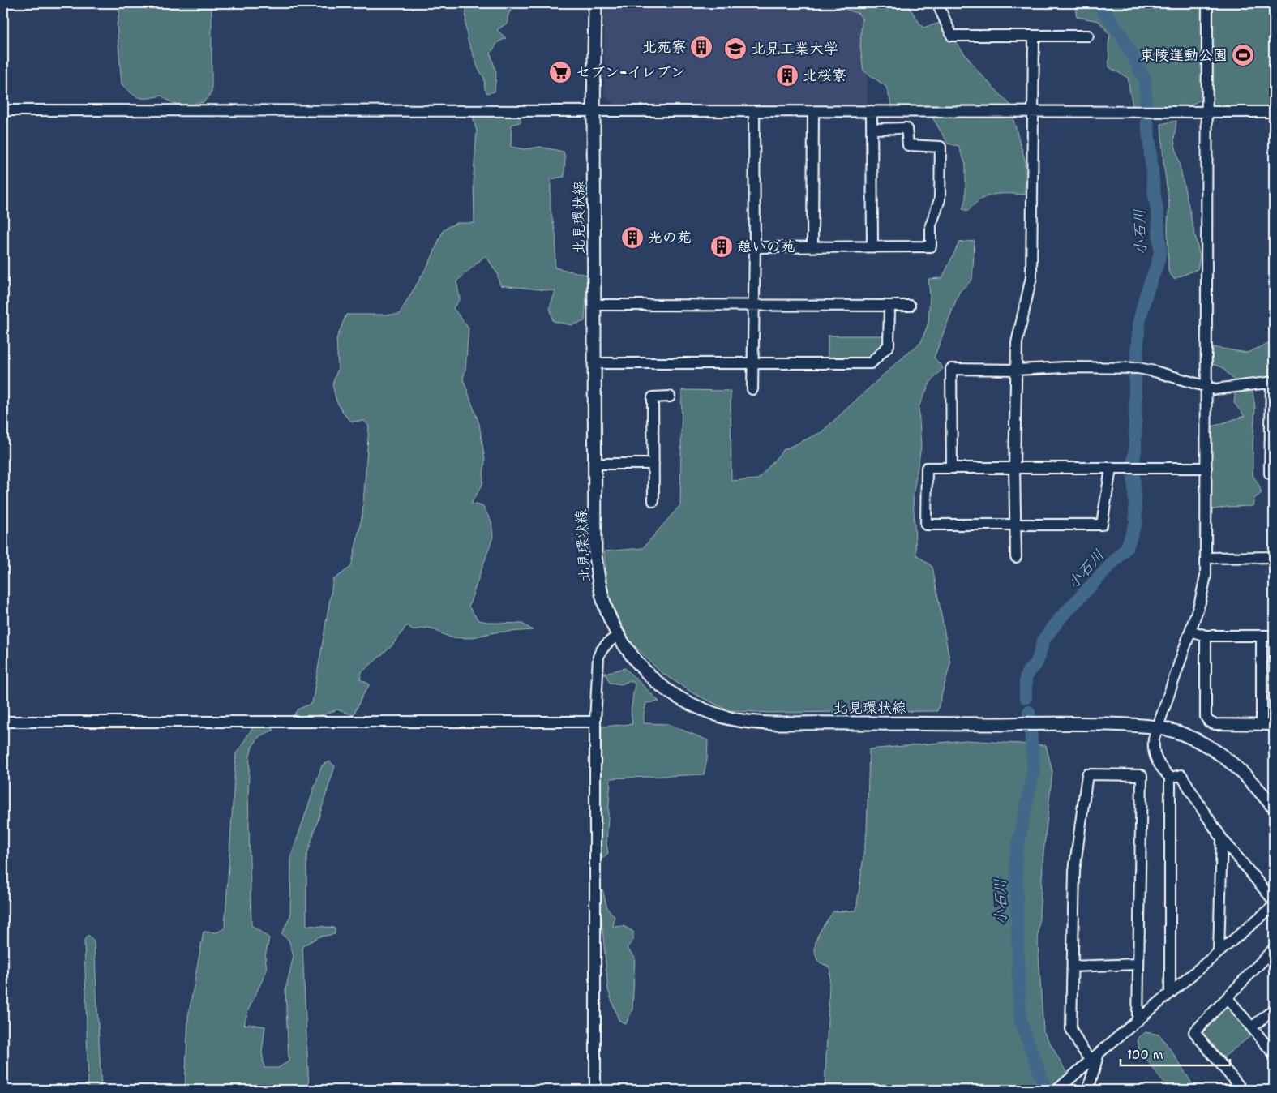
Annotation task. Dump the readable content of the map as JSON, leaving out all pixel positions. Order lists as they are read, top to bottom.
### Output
{
  "streets": {
    "main road": ["北見環状線"]
  },
  "water": ["小石川"],
  "places": {
    "building": [
      "北苑寮",
      "北桜寮",
      "光の苑",
      "憩いの苑"
    ],
    "school or university": ["北見工業大学"],
    "sports": ["東陵運動公園"],
    "supermarket": ["セブン-イレブン"]
  },
  "scale_bar": "100 m"
}
